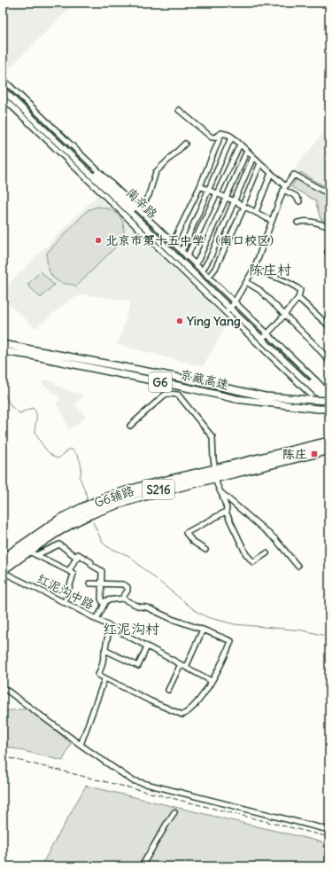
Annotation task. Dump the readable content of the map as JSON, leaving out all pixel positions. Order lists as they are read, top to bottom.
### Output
{
  "streets": {
    "highway": ["京藏高速", "G6"],
    "main road": ["南辛路", "S216", "G6辅路"],
    "street": ["红泥沟中路"]
  },
  "crossings": [
    ["南辛路", "京藏高速"],
    ["G6辅路", "红泥沟中路"]
  ],
  "districts": ["陈庄村", "红泥沟村"],
  "places": {
    "other": ["北京市第十五中学 （南口校区）", "Ying Yang"],
    "transit": ["陈庄"]
  }
}
